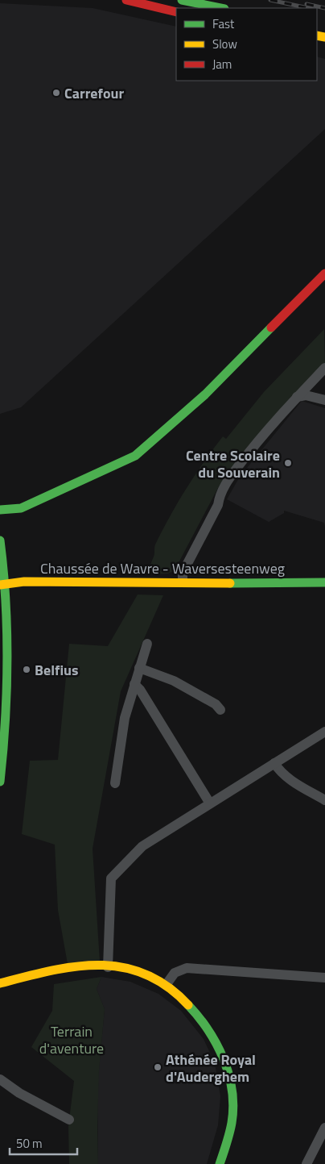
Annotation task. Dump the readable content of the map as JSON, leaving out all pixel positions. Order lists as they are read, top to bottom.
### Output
{
  "streets": {
    "main road": ["Chaussée de Wavre - Waversesteenweg"]
  },
  "parks": ["Terrain d'aventure"],
  "places": [
    "Carrefour",
    "Centre Scolaire du Souverain",
    "Belfius",
    "Athénée Royal d'Auderghem"
  ],
  "legend": ["Fast", "Slow", "Jam"],
  "scale_bar": "50 m"
}
